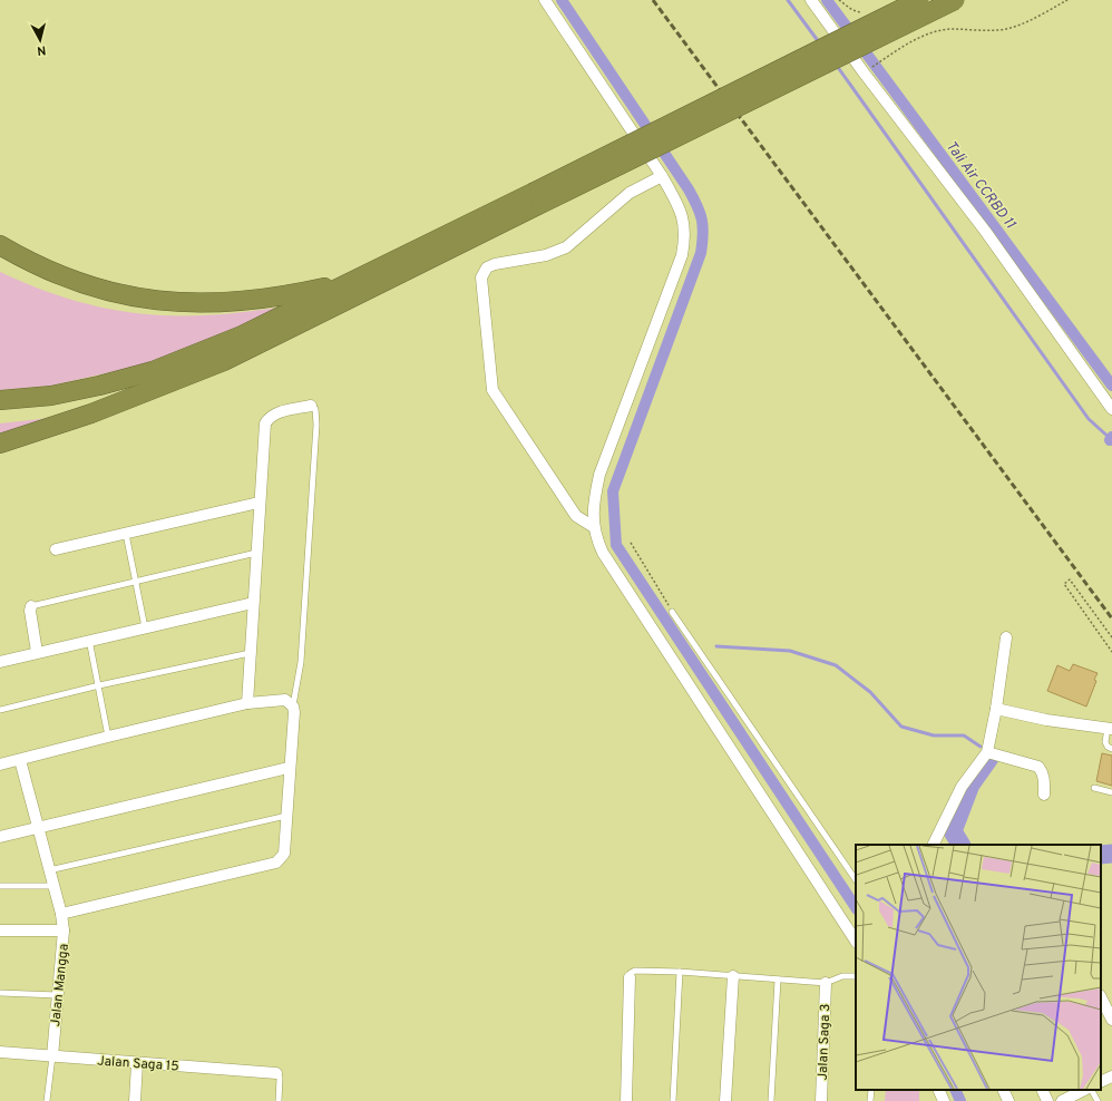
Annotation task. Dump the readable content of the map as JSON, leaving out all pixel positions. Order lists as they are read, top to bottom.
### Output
{
  "streets": {
    "street": ["Jalan Mangga", "Jalan Saga 3", "Jalan Saga 15"]
  },
  "crossings": [
    ["Jalan Mangga", "Jalan Saga 15"]
  ],
  "water": ["Tali Air CCRBD 11"],
  "north": "bottom"
}
